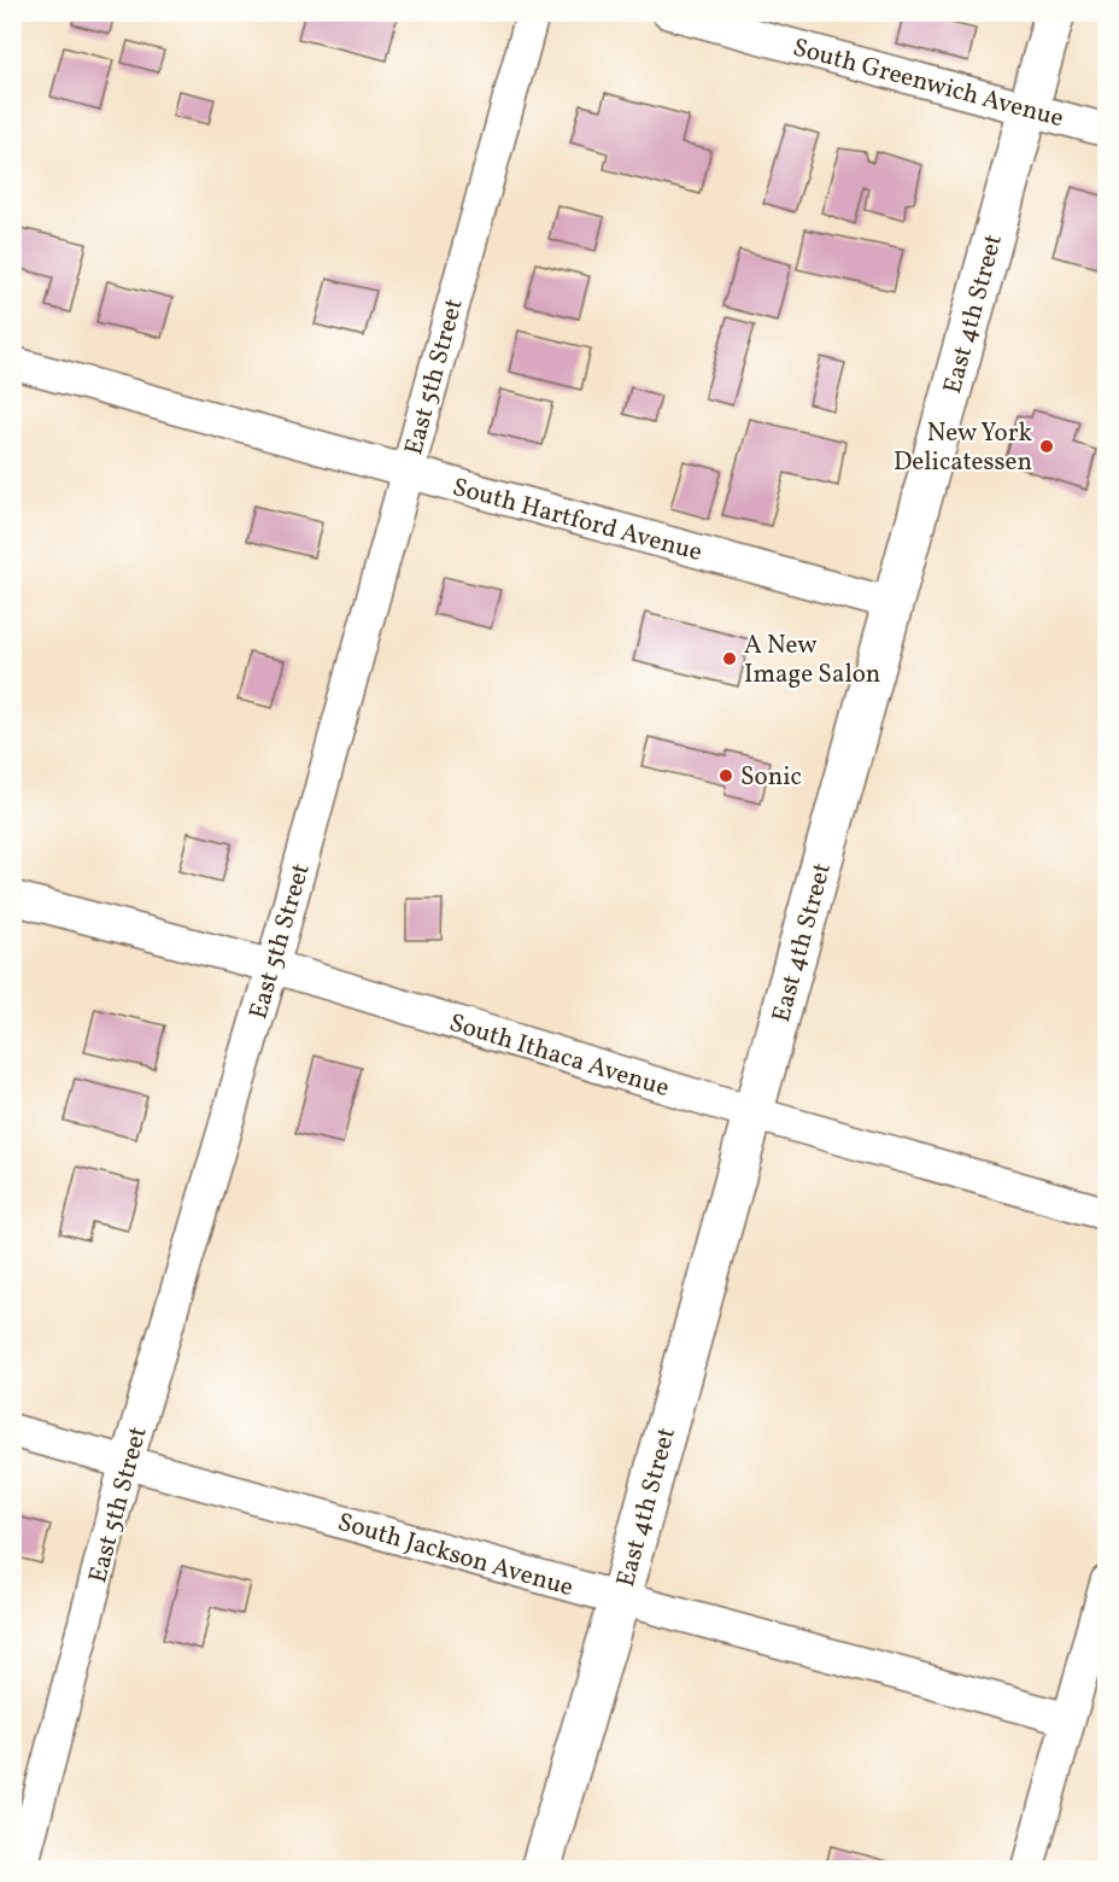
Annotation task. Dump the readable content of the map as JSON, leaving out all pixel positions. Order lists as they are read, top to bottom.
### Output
{
  "streets": {
    "street": [
      "South Greenwich Avenue",
      "East 4th Street",
      "East 5th Street",
      "South Hartford Avenue",
      "South Ithaca Avenue",
      "South Jackson Avenue"
    ]
  },
  "crossings": [
    ["South Greenwich Avenue", "East 4th Street"],
    ["East 4th Street", "South Hartford Avenue"],
    ["East 4th Street", "South Ithaca Avenue"],
    ["East 4th Street", "South Jackson Avenue"],
    ["East 5th Street", "South Hartford Avenue"],
    ["East 5th Street", "South Ithaca Avenue"],
    ["East 5th Street", "South Jackson Avenue"]
  ],
  "places": ["New York Delicatessen", "A New Image Salon", "Sonic"]
}
